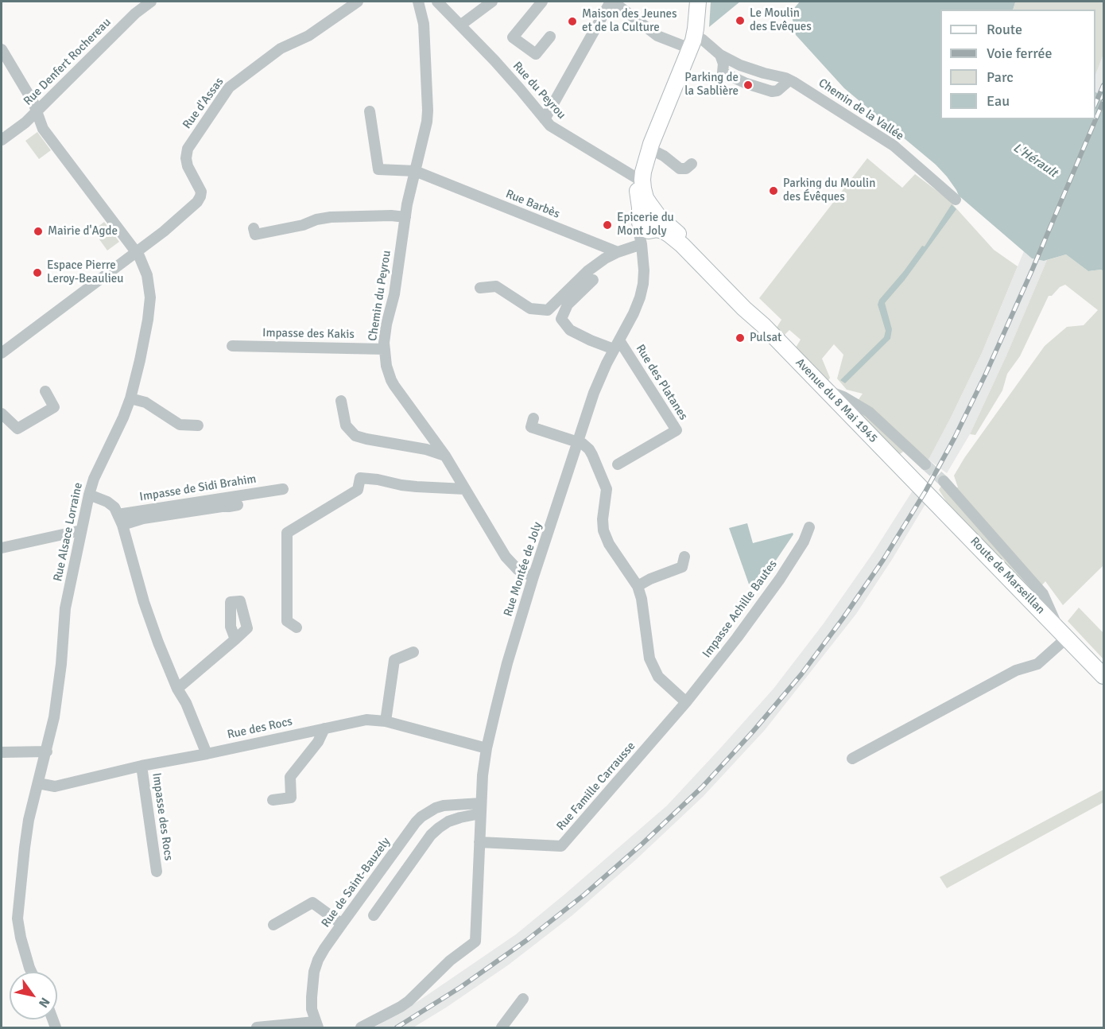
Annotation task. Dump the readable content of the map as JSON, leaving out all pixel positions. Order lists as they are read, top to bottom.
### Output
{
  "streets": {
    "main road": ["Avenue du 8 Mai 1945", "Route de Marseillan"],
    "street": [
      "Rue Denfert Rochereau",
      "Rue du Peyrou",
      "Rue d'Assas",
      "Chemin de la Vallée",
      "Rue Barbès",
      "Chemin du Peyrou",
      "Impasse des Kakis",
      "Rue des Platanes",
      "Impasse de Sidi Brahim",
      "Rue Alsace Lorraine",
      "Rue Montée de Joly",
      "Impasse Achille Bautes",
      "Rue des Rocs",
      "Rue Famille Carrausse",
      "Impasse des Rocs",
      "Rue de Saint-Bauzely"
    ]
  },
  "crossings": [
    ["Rue Denfert Rochereau", "Rue Alsace Lorraine"],
    ["Rue d'Assas", "Rue Alsace Lorraine"],
    ["Rue Barbès", "Chemin du Peyrou"],
    ["Chemin du Peyrou", "Impasse des Kakis"],
    ["Chemin du Peyrou", "Rue Montée de Joly"],
    ["Rue des Platanes", "Rue Montée de Joly"],
    ["Avenue du 8 Mai 1945", "Rue Montée de Joly"],
    ["Avenue du 8 Mai 1945", "Route de Marseillan"],
    ["Rue Alsace Lorraine", "Rue des Rocs"],
    ["Rue Montée de Joly", "Rue des Rocs"],
    ["Rue Montée de Joly", "Rue Famille Carrausse"],
    ["Rue Montée de Joly", "Rue de Saint-Bauzely"],
    ["Impasse Achille Bautes", "Rue Famille Carrausse"],
    ["Rue des Rocs", "Impasse des Rocs"]
  ],
  "water": ["L'Hérault"],
  "places": [
    "Le Moulin des Evêques",
    "Maison des Jeunes et de la Culture",
    "Parking de la Sablière",
    "Parking du Moulin des Évêques",
    "Epicerie du Mont Joly",
    "Mairie d'Agde",
    "Espace Pierre Leroy-Beaulieu",
    "Pulsat"
  ],
  "legend": [
    "Route",
    "Voie ferrée",
    "Parc",
    "Eau"
  ],
  "north": "bottom right"
}
